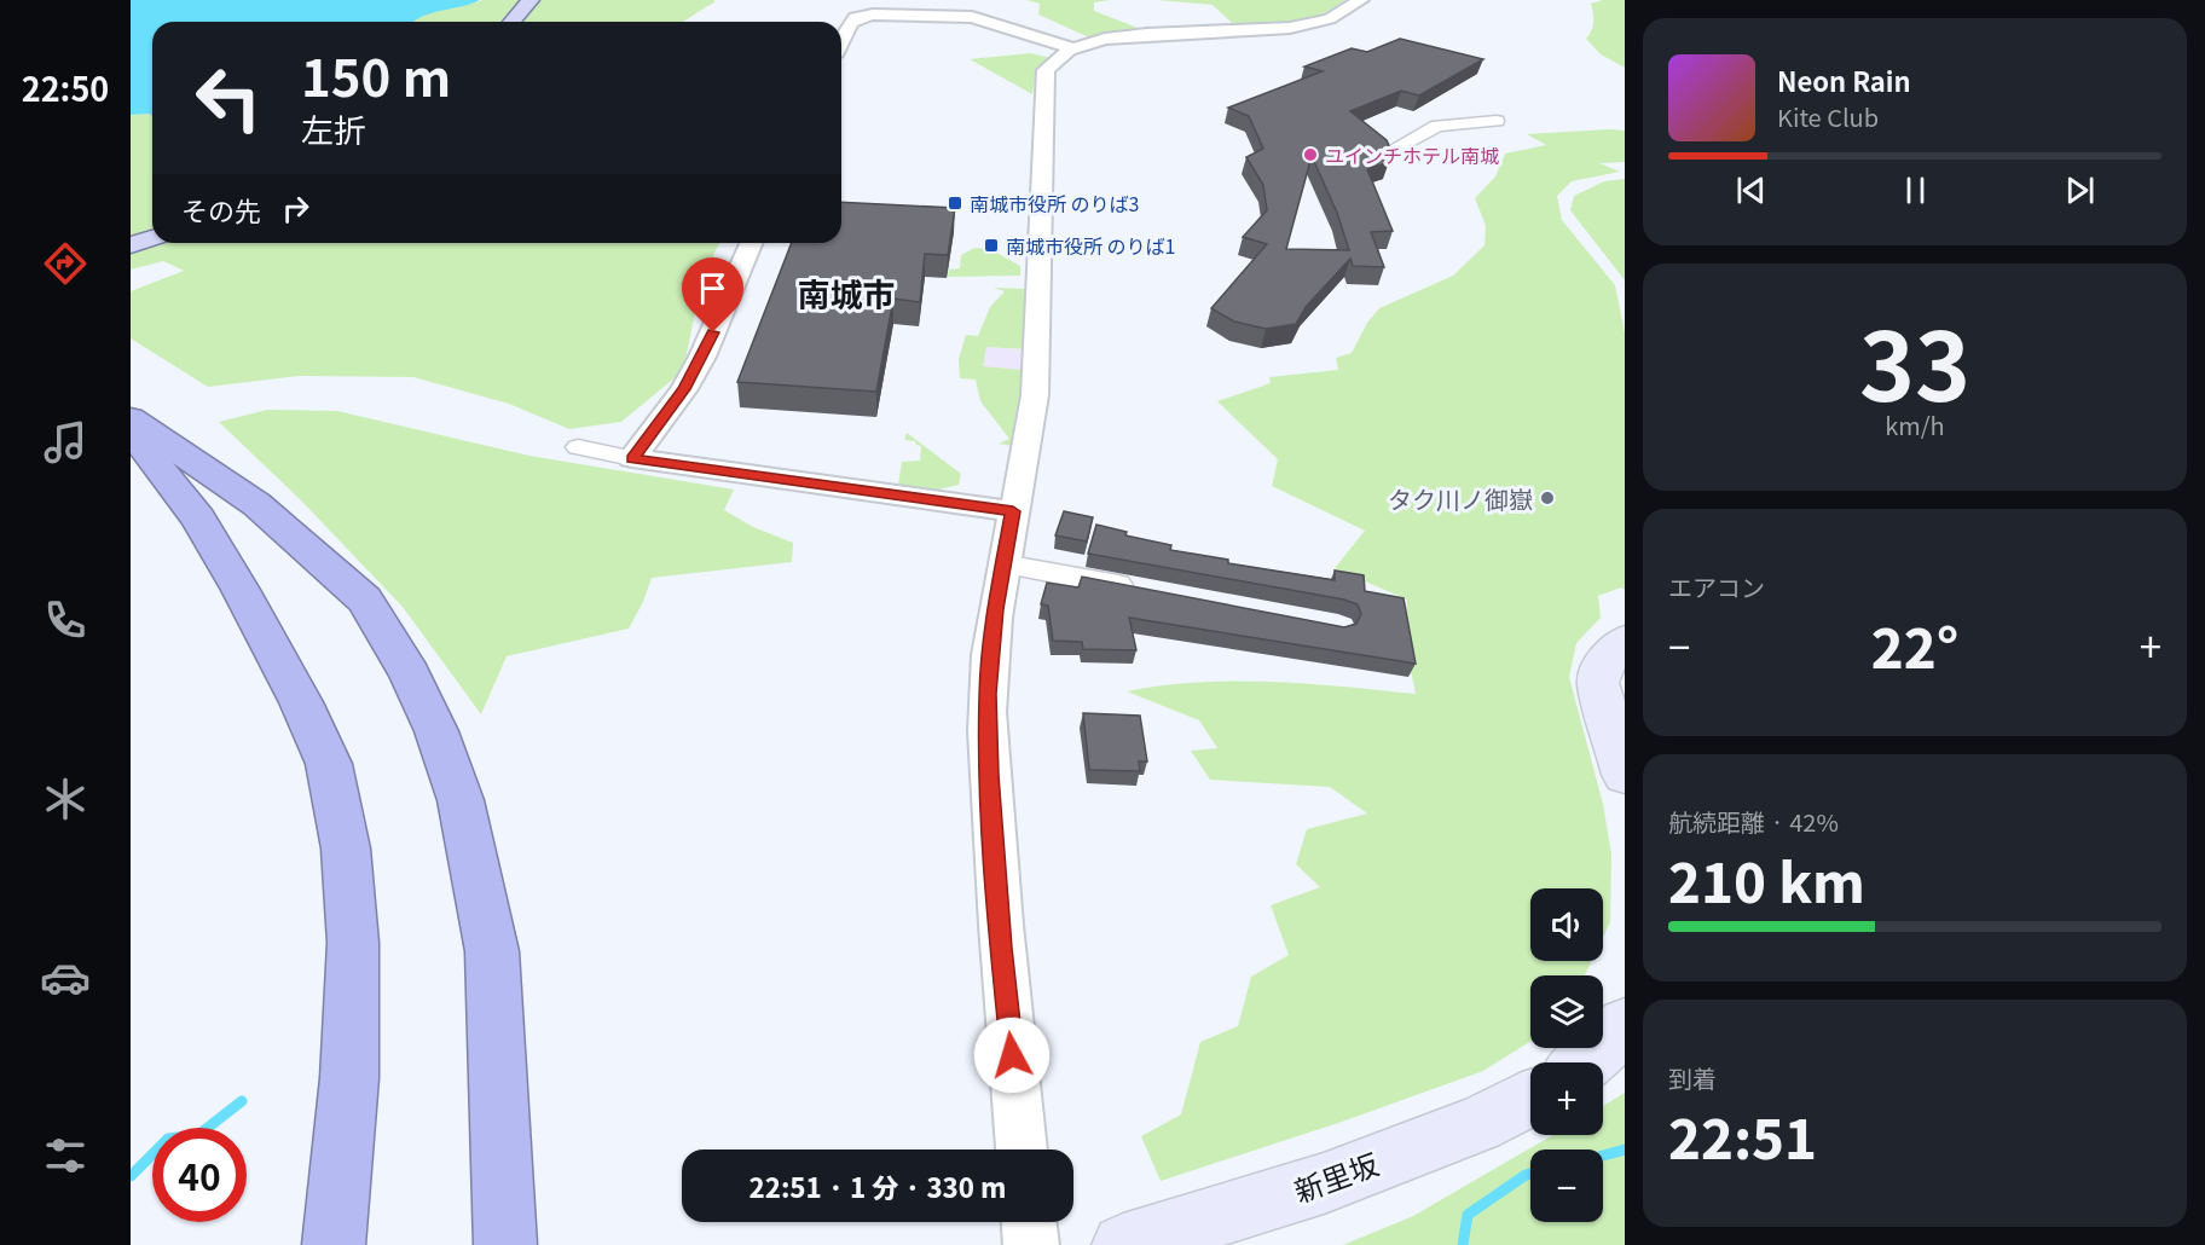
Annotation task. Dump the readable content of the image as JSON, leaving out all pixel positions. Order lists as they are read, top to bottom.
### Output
{
  "streets": {
    "main road": ["新里坂"]
  },
  "districts": ["南城市"],
  "places": {
    "other": ["ユインチホテル南城", "タク川ノ御嶽"],
    "transit": ["南城市役所 のりば3", "南城市役所 のりば1"]
  },
  "page": {
    "tabs": "22:50",
    "turn": ["150 m", "左折"],
    "song": ["Neon Rain", "Kite Club"],
    "then": "その先",
    "tile": [
      ["33", "km/h"],
      "エアコン",
      ["航続距離 · 42%", "210 km"],
      ["到着", "22:51"]
    ],
    "heat": ["−", "22°", "+"],
    "map_buttons": ["+", "−"],
    "limit": "40",
    "trip": "22:51 · 1 分 · 330 m"
  }
}
